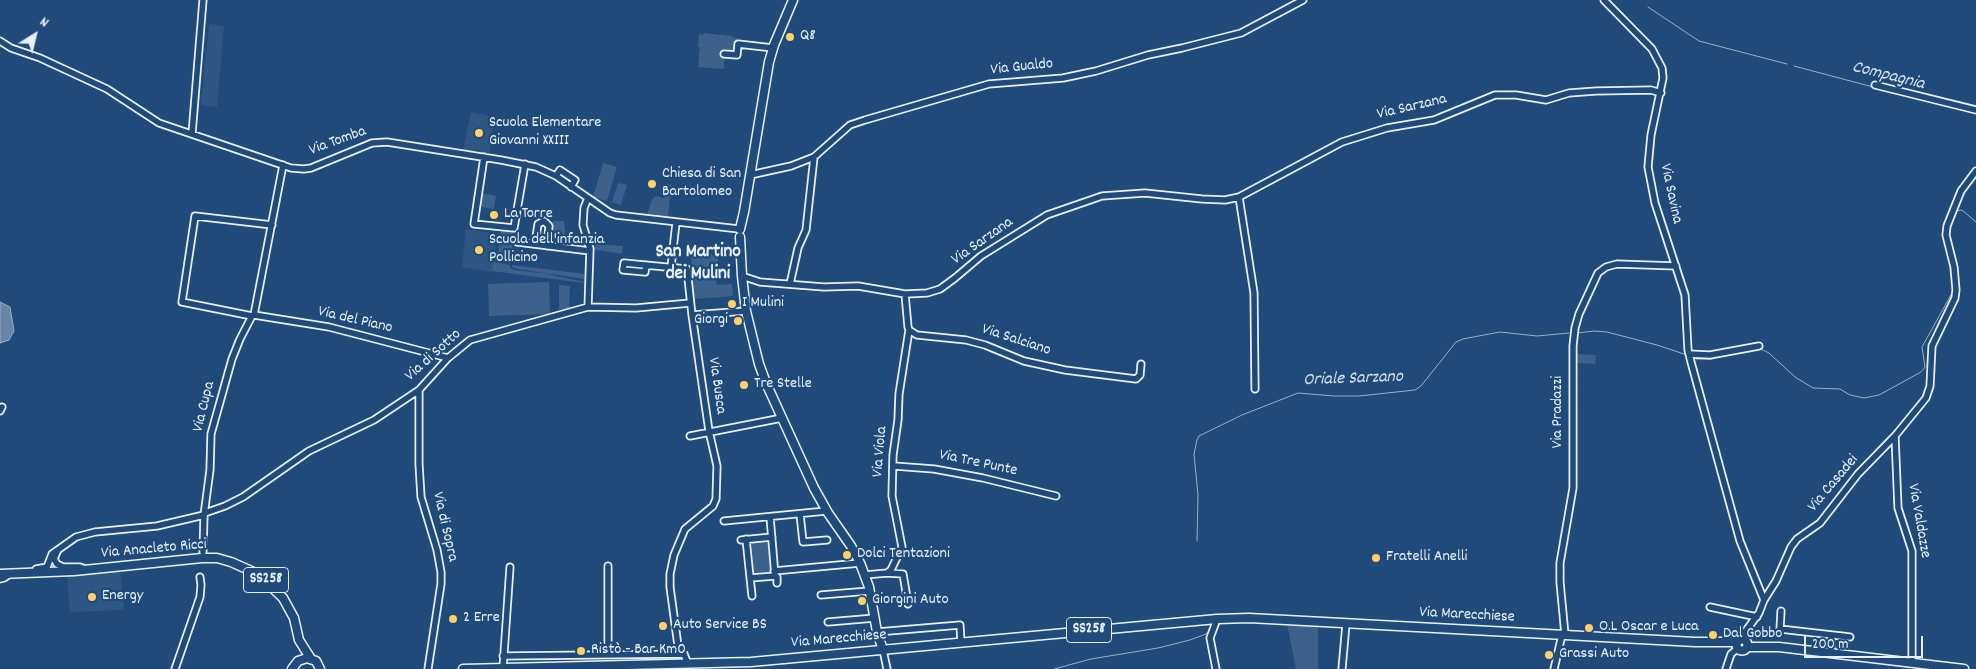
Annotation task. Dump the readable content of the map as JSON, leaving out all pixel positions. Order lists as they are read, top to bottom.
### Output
{
  "streets": {
    "main road": ["Via Anacleto Ricci", "SS258", "Via Marecchiese"],
    "street": [
      "Via Gualdo",
      "Via Sarzana",
      "Via Tomba",
      "Via Savina",
      "Via del Piano",
      "Via Salciano",
      "Via di Sotto",
      "Via Busca",
      "Via Cupa",
      "Via Pradazzi",
      "Via Viola",
      "Via Tre Punte",
      "Via Casadei",
      "Via Valdazze",
      "Via di Sopra"
    ]
  },
  "crossings": [
    ["Via Sarzana", "Via Savina"],
    ["Via Tomba", "Via Cupa"],
    ["Via Savina", "Via Pradazzi"],
    ["Via Savina", "Via Casadei"],
    ["Via del Piano", "Via di Sotto"],
    ["Via del Piano", "Via Cupa"],
    ["Via Salciano", "Via Viola"],
    ["Via di Sotto", "Via Cupa"],
    ["Via di Sotto", "Via di Sopra"],
    ["Via Busca", "Via Marecchiese"],
    ["Via Pradazzi", "Via Marecchiese"],
    ["Via Viola", "Via Tre Punte"],
    ["Via Casadei", "Via Valdazze"],
    ["Via Valdazze", "Via Marecchiese"],
    ["Via Anacleto Ricci", "SS258"]
  ],
  "districts": ["San Martino dei Mulini"],
  "water": ["Compagnia", "Oriale Sarzano"],
  "places": [
    "Q8",
    "Scuola Elementare Giovanni XXIII",
    "Chiesa di San Bartolomeo",
    "La Torre",
    "Scuola dell'infanzia Pollicino",
    "I Mulini",
    "Giorgi",
    "Tre Stelle",
    "Dolci Tentazioni",
    "Fratelli Anelli",
    "Energy",
    "Giorgini Auto",
    "2 Erre",
    "Auto Service BS",
    "O.L Oscar e Luca",
    "Dal Gobbo",
    "Ristò - Bar Km0",
    "Grassi Auto"
  ],
  "scale_bar": "200 m",
  "north": "top right"
}
